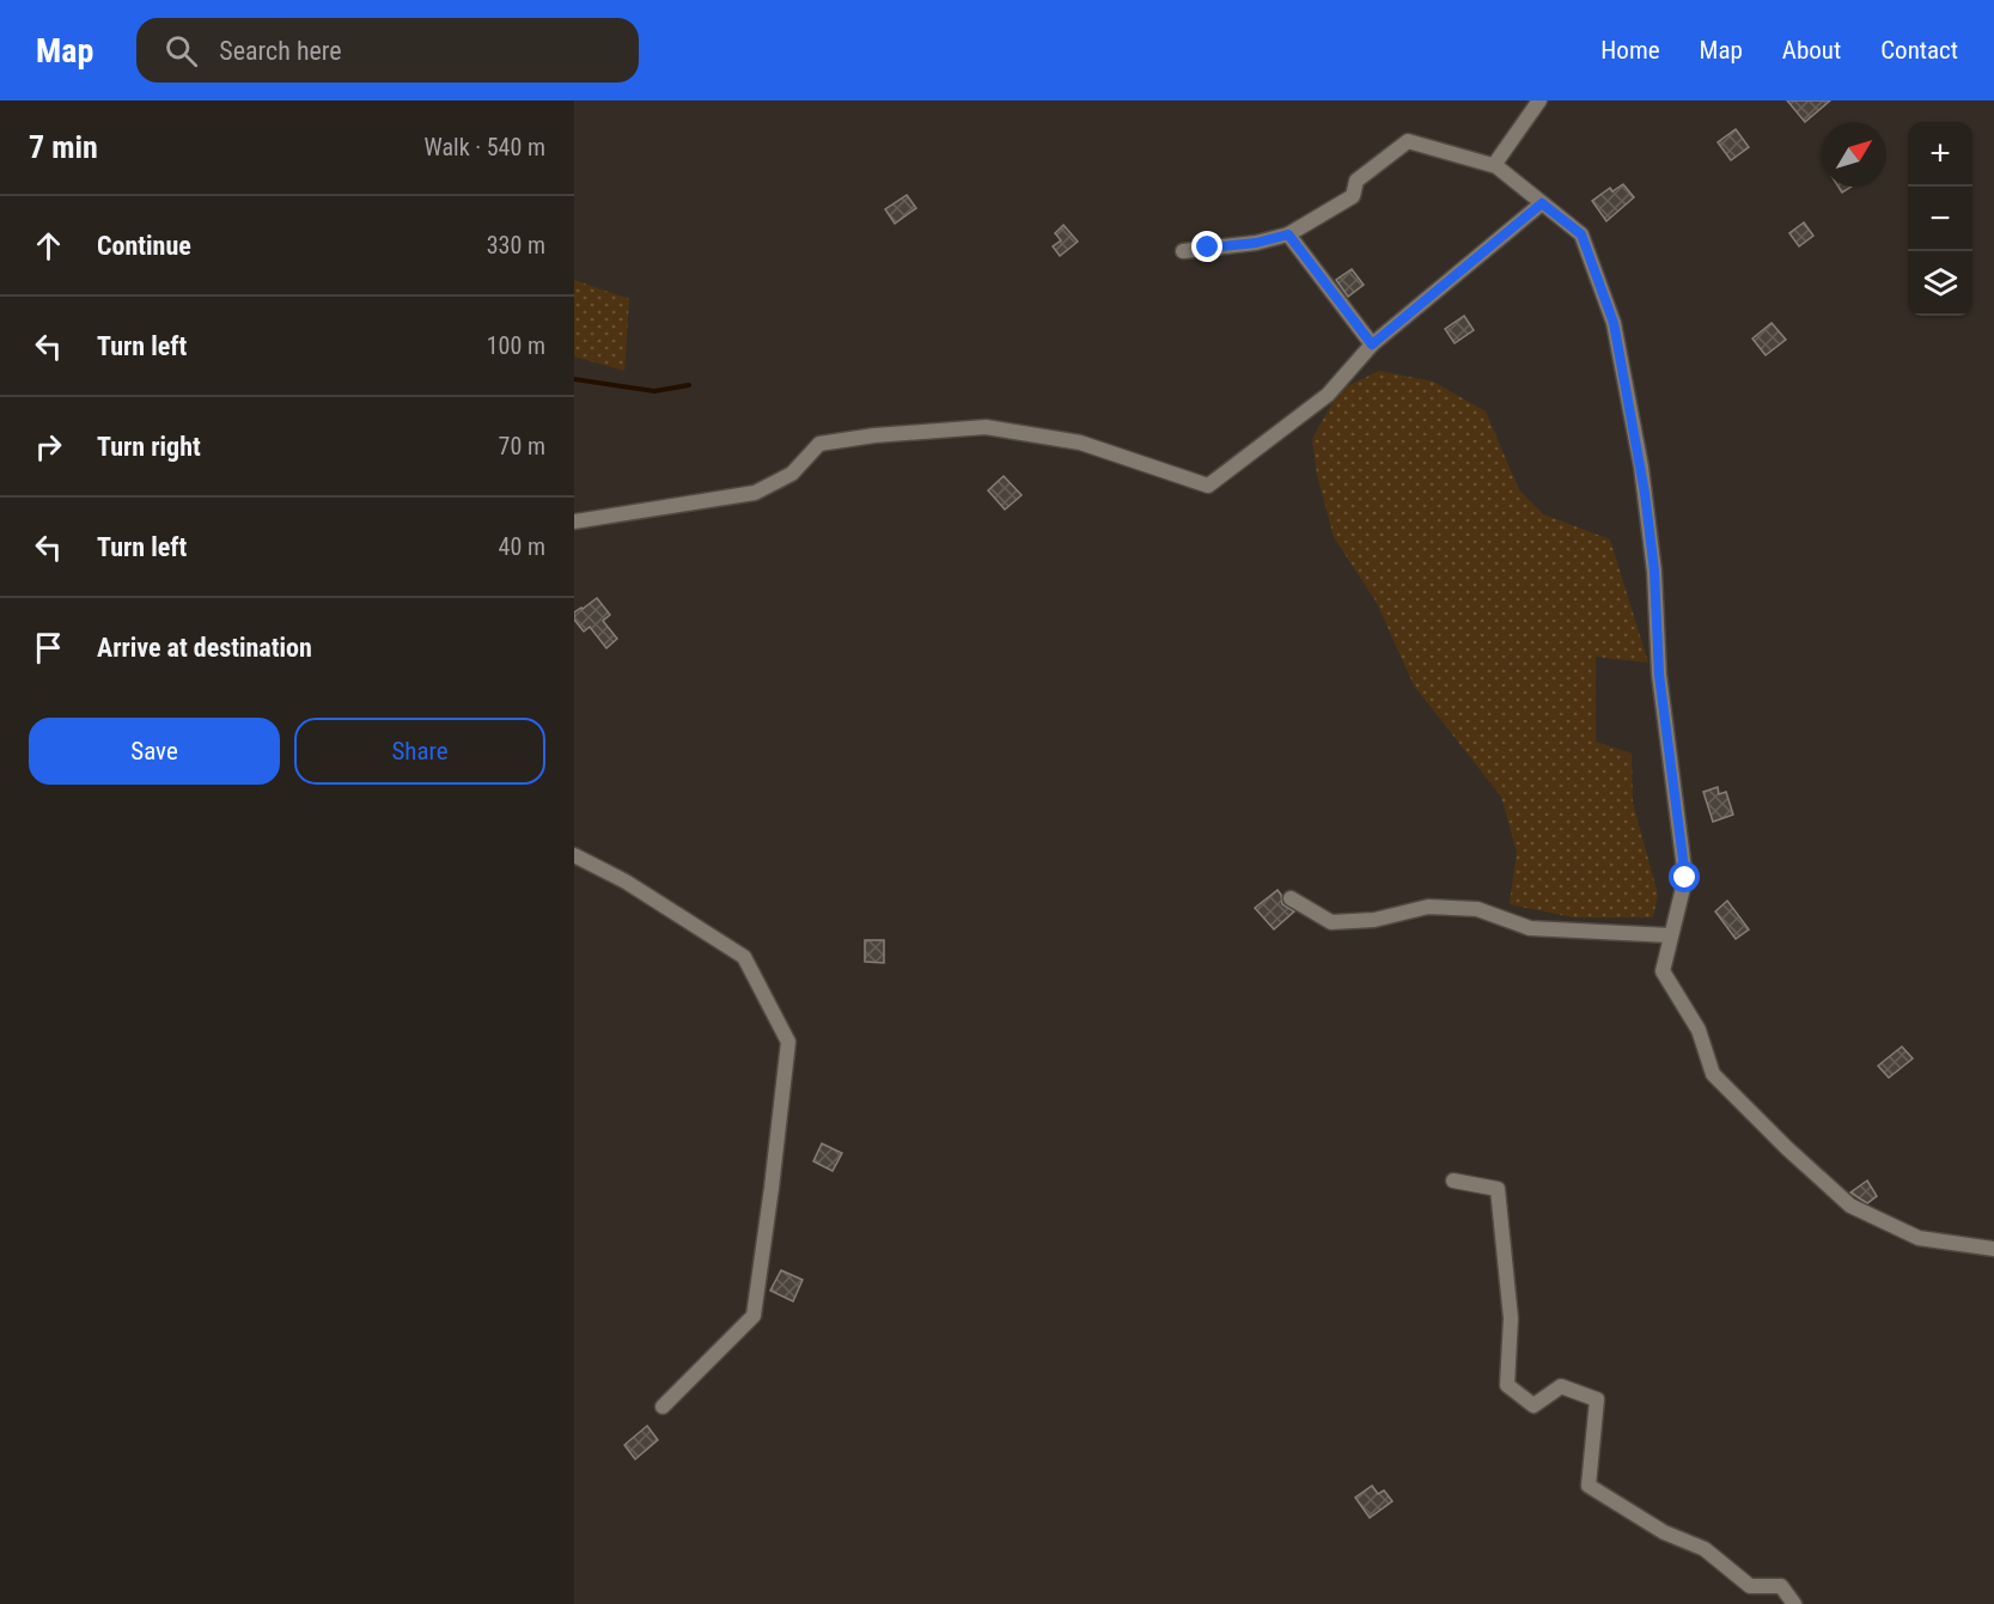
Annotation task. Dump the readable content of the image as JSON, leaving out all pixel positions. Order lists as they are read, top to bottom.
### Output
{
  "north": "top right",
  "page": {
    "header": "Map",
    "search": "Search here",
    "nav": [
      "Home",
      "Map",
      "About",
      "Contact"
    ],
    "heading": ["7 min", "Walk · 540 m"],
    "map_buttons": ["+", "−"],
    "list": [
      ["Continue", "330 m"],
      ["Turn left", "100 m"],
      ["Turn right", "70 m"],
      ["Turn left", "40 m"],
      "Arrive at destination"
    ],
    "buttons": ["Save", "Share"]
  }
}
